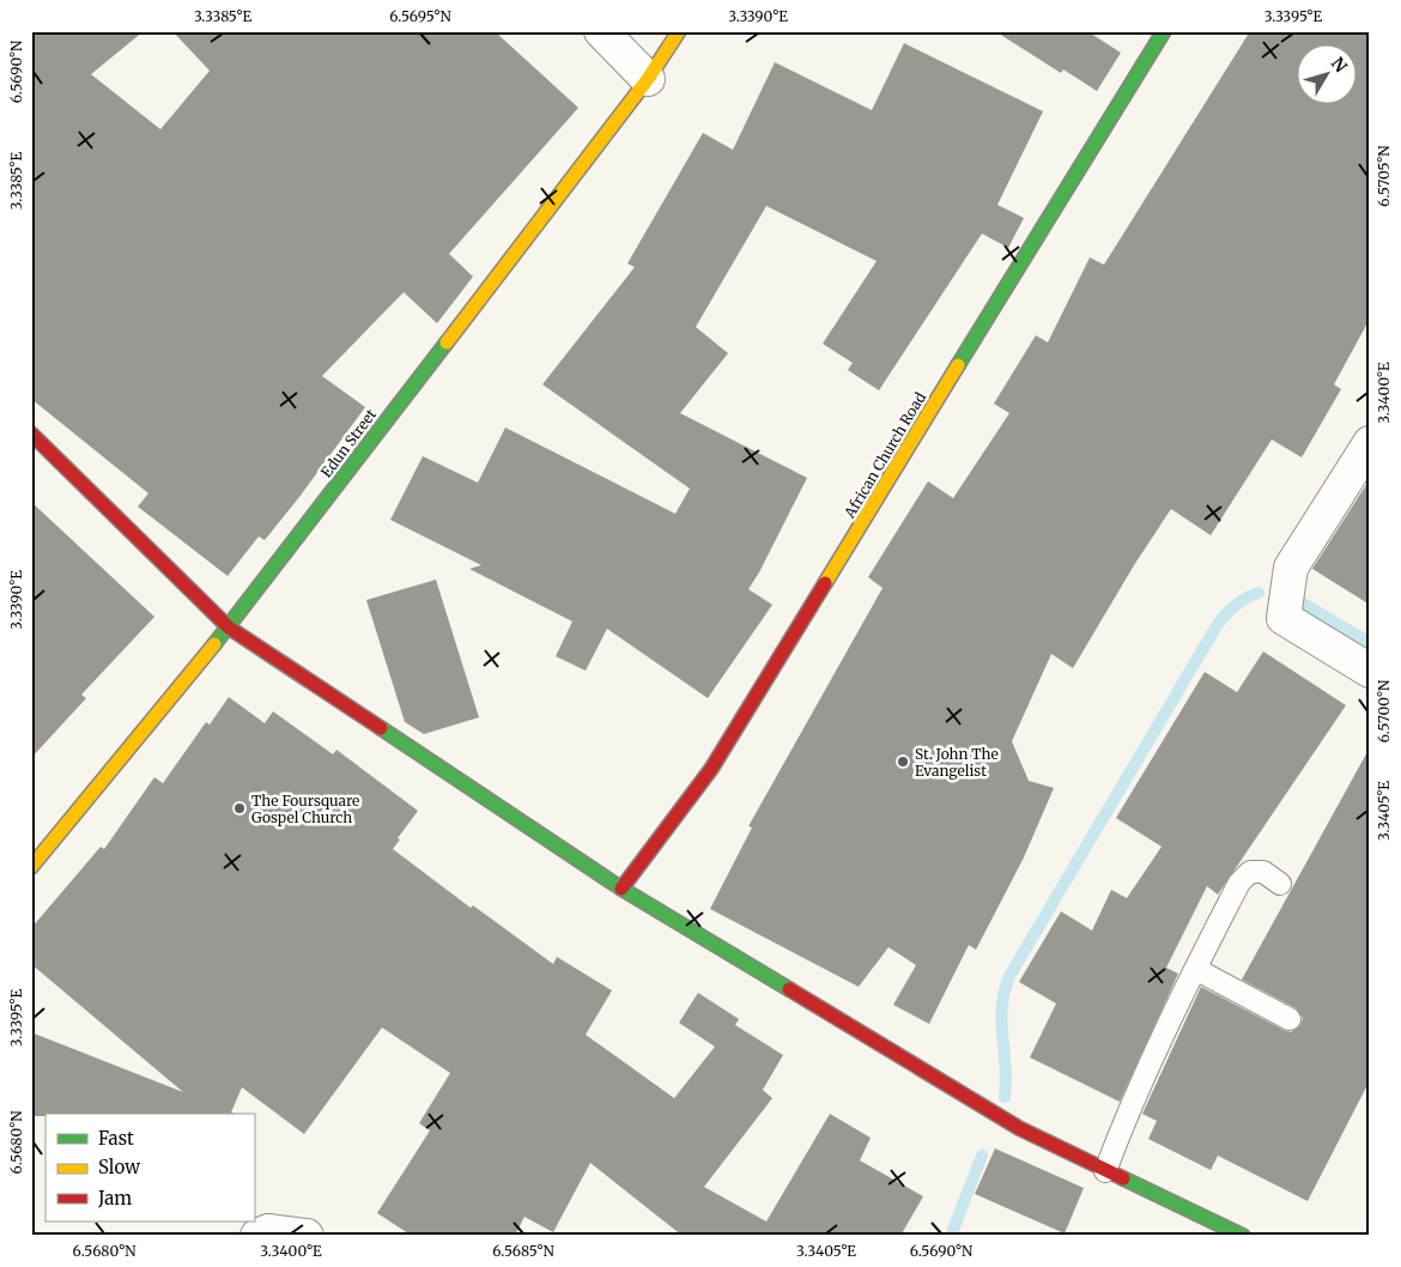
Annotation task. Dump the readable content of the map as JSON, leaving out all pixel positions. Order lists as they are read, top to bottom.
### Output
{
  "streets": {
    "street": ["Edun Street", "African Church Road"]
  },
  "places": ["St. John The Evangelist", "The Foursquare Gospel Church"],
  "legend": ["Fast", "Slow", "Jam"],
  "north": "top right",
  "coordinates": [
    "3.3385°E",
    "6.5695°N",
    "3.3390°E",
    "3.3395°E",
    "6.5690°N",
    "6.5705°N",
    "3.3400°E",
    "6.5700°N",
    "3.3405°E",
    "6.5680°N",
    "6.5685°N"
  ]
}
